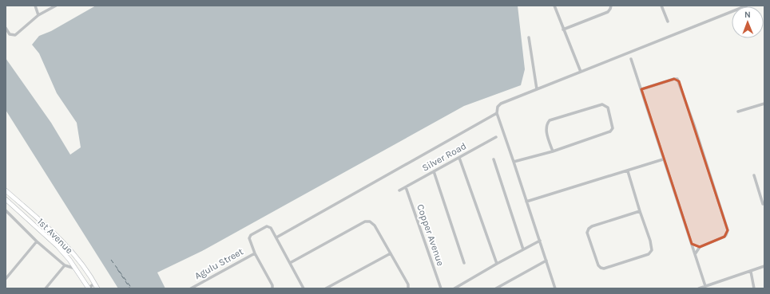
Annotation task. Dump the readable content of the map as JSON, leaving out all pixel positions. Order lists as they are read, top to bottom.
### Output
{
  "streets": {
    "main road": ["1st Avenue"],
    "street": ["Silver Road", "Copper Avenue", "Agulu Street"]
  },
  "crossings": [
    ["Silver Road", "Copper Avenue"]
  ],
  "north": "top"
}
